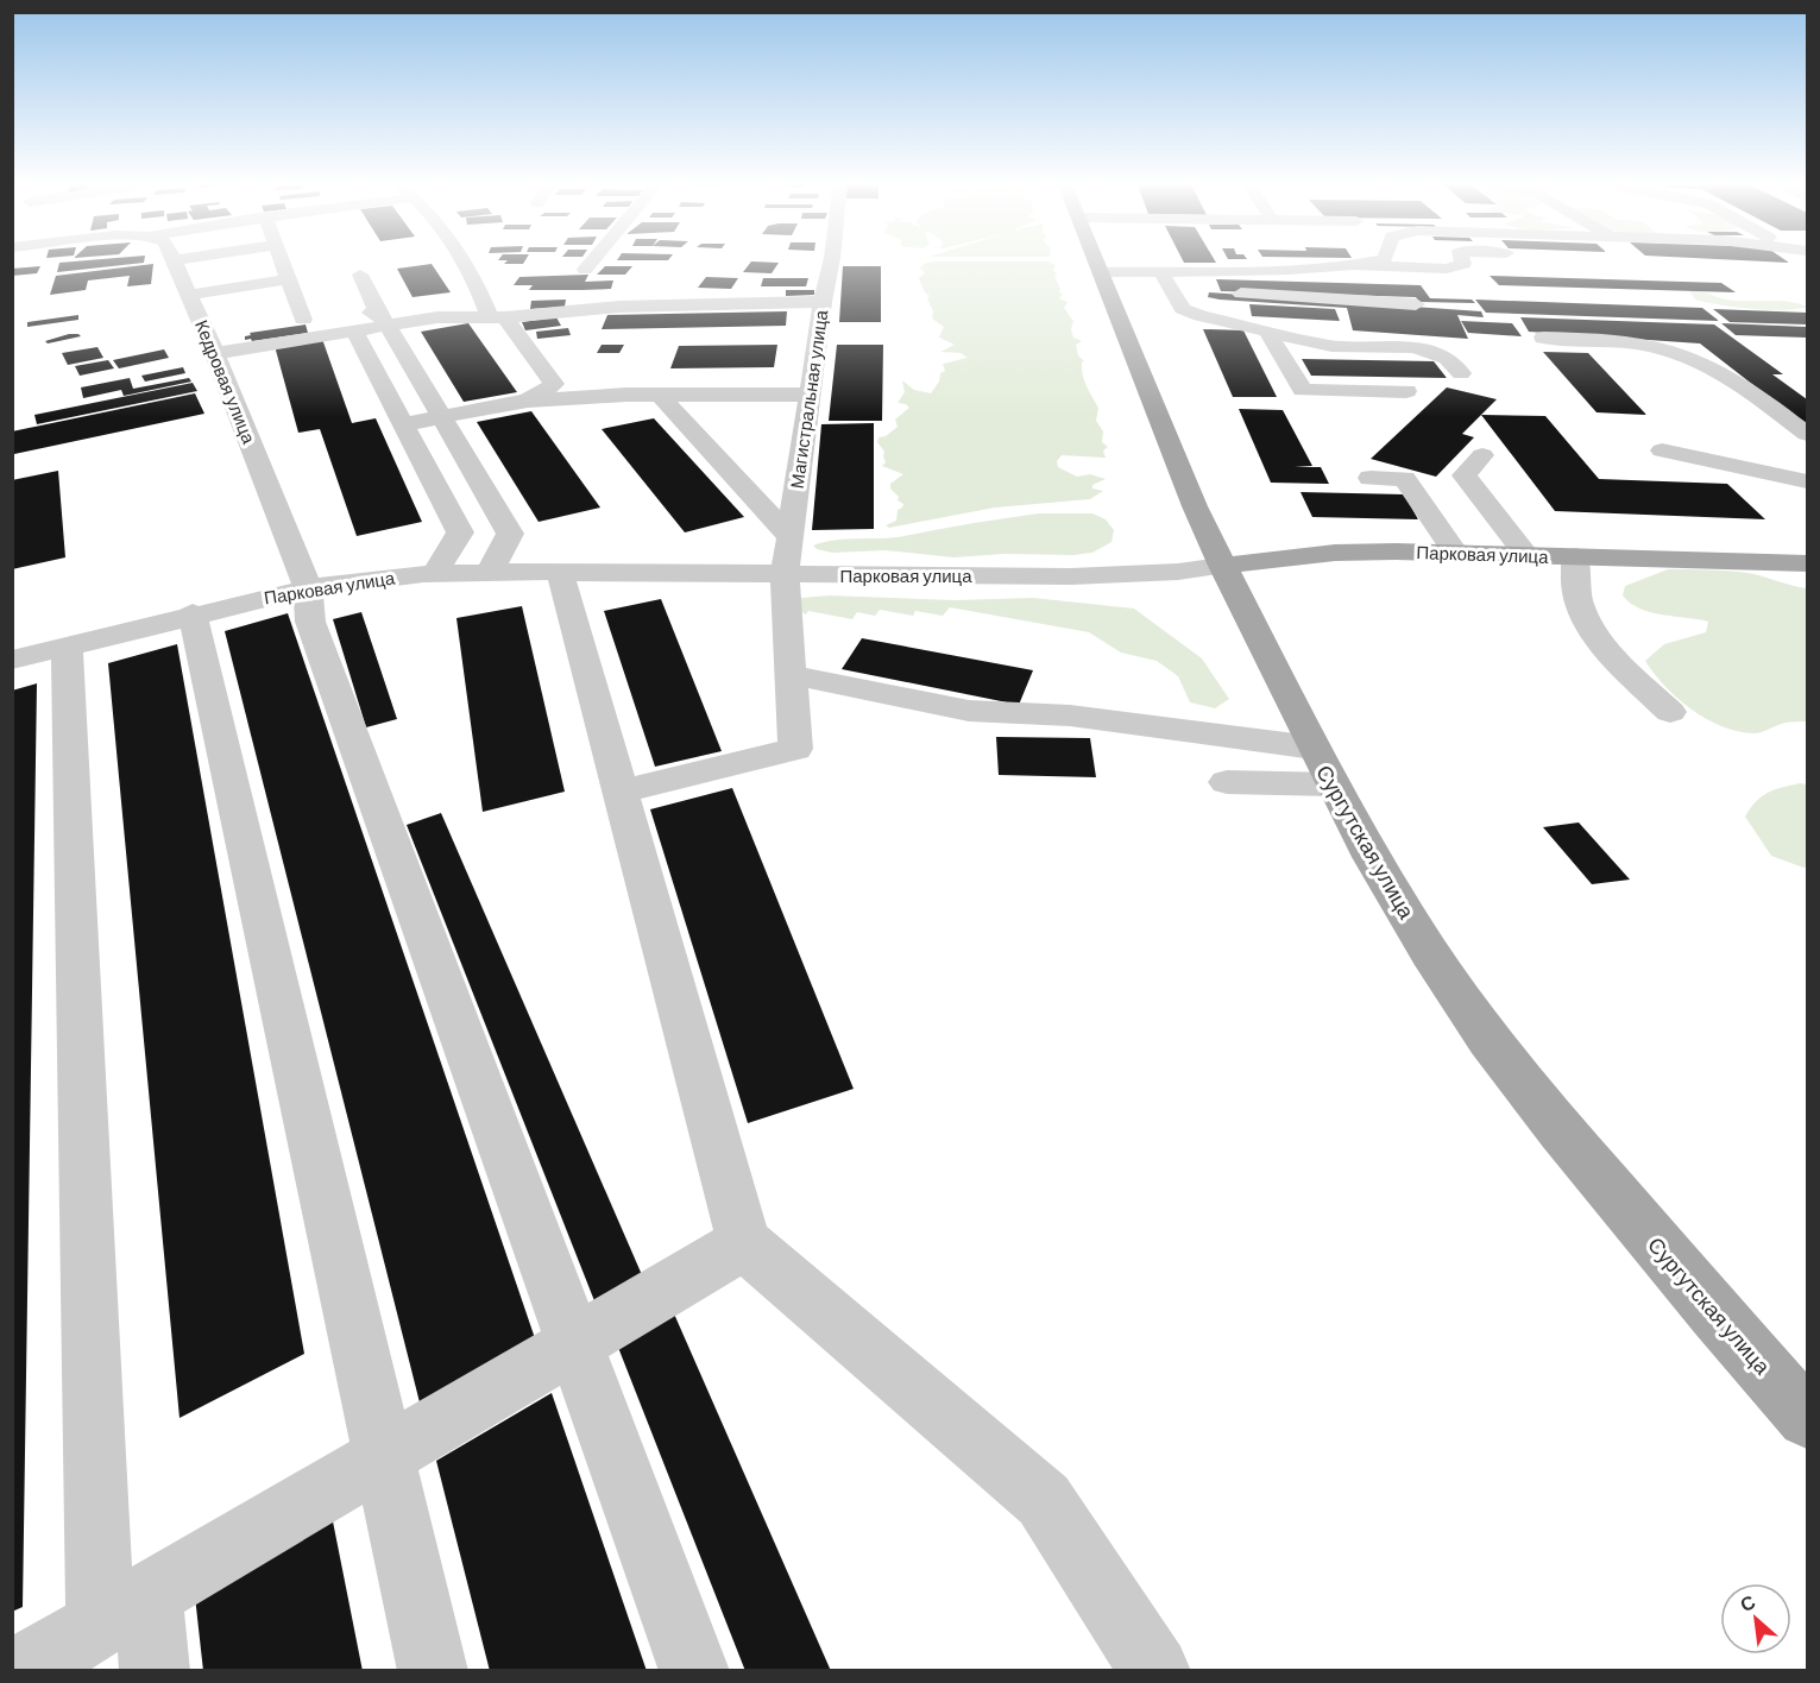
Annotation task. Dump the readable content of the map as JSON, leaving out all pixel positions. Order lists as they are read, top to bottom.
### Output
{
  "streets": {
    "main road": ["Парковая улица", "Сургутская улица"],
    "street": ["Кедровая улица", "Магистральная улица"]
  },
  "crossings": [
    ["Кедровая улица", "Парковая улица"],
    ["Магистральная улица", "Парковая улица"],
    ["Парковая улица", "Сургутская улица"]
  ],
  "north": "top left"
}
